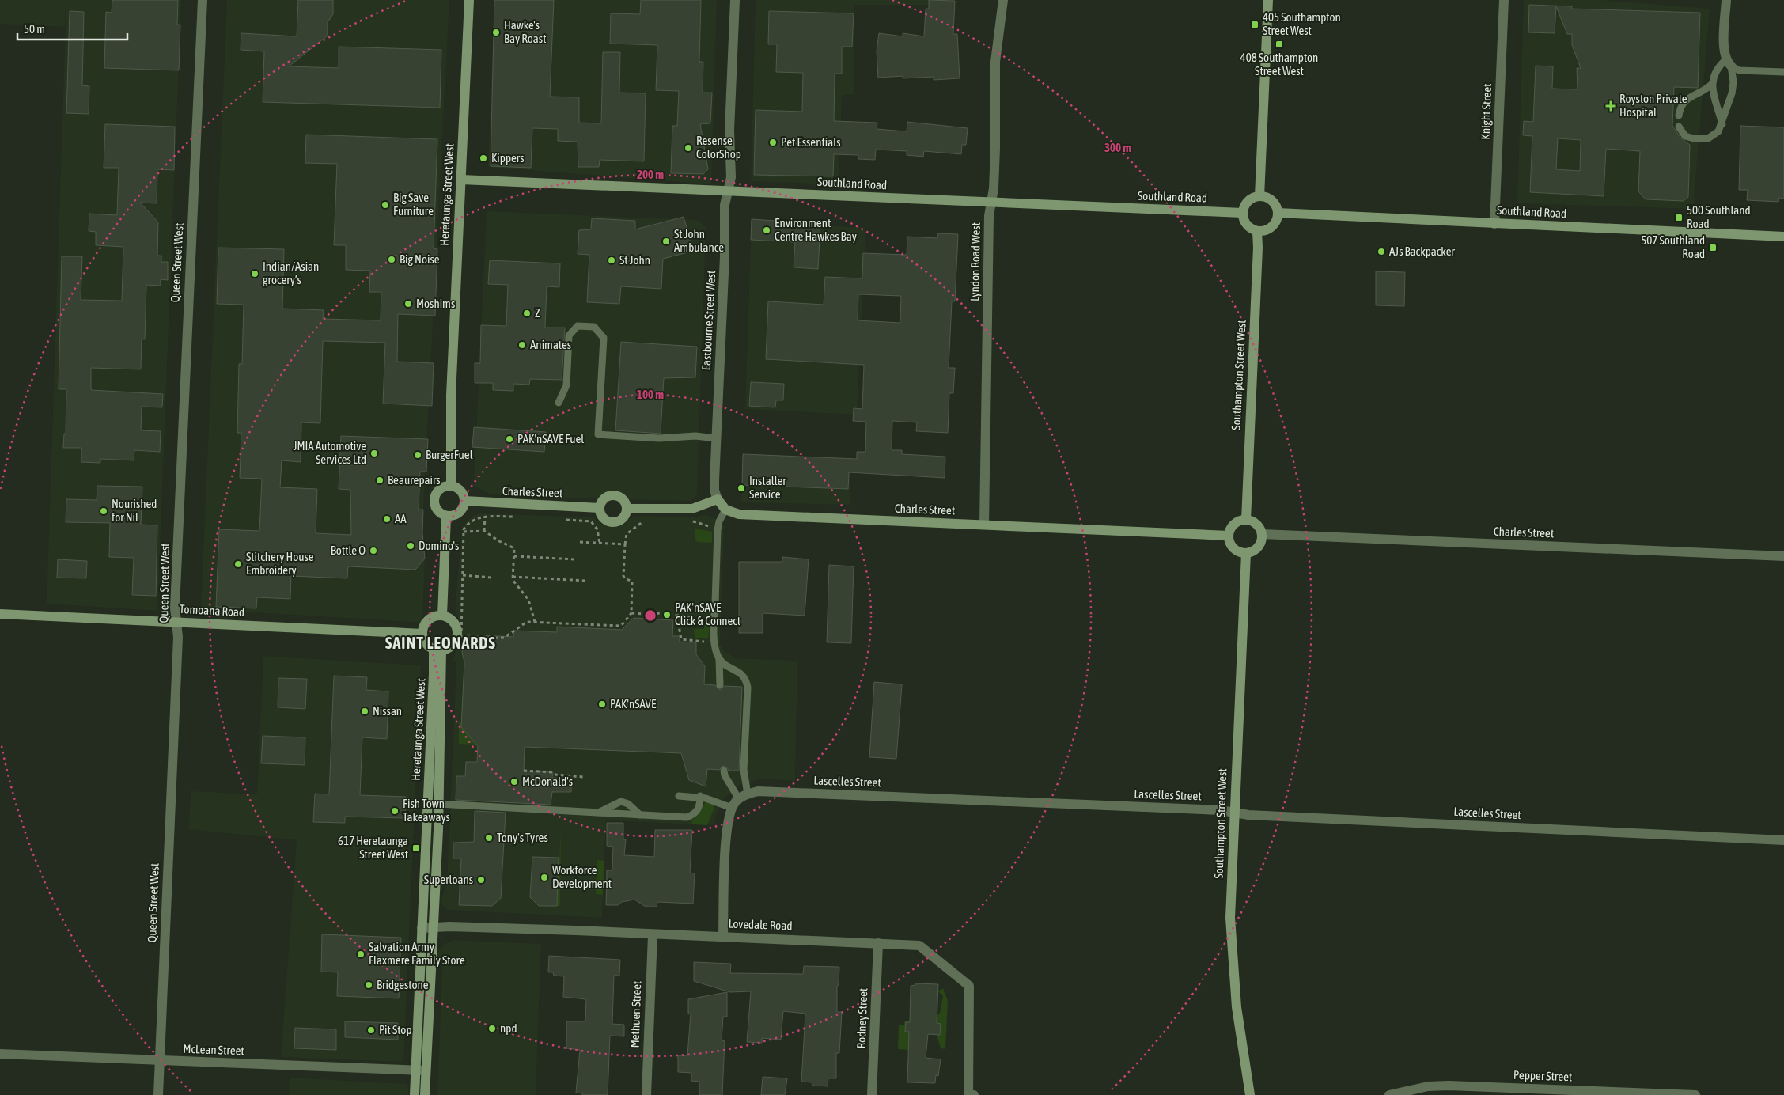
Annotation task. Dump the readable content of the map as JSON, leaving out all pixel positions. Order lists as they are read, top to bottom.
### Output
{
  "streets": {
    "main road": [
      "Southland Road",
      "Heretaunga Street West",
      "Southampton Street West",
      "Charles Street",
      "Tomoana Road"
    ],
    "street": [
      "Knight Street",
      "Lyndon Road West",
      "Queen Street West",
      "Eastbourne Street West",
      "Lascelles Street",
      "Lovedale Road",
      "Methuen Street",
      "Rodney Street",
      "McLean Street",
      "Pepper Street"
    ]
  },
  "crossings": [
    ["Knight Street", "Southland Road"],
    ["Southland Road", "Heretaunga Street West"],
    ["Southland Road", "Lyndon Road West"],
    ["Southland Road", "Eastbourne Street West"],
    ["Southland Road", "Southampton Street West"],
    ["Heretaunga Street West", "Charles Street"],
    ["Heretaunga Street West", "Tomoana Road"],
    ["Heretaunga Street West", "Lovedale Road"],
    ["Heretaunga Street West", "McLean Street"],
    ["Lyndon Road West", "Charles Street"],
    ["Queen Street West", "Tomoana Road"],
    ["Queen Street West", "McLean Street"],
    ["Southampton Street West", "Charles Street"],
    ["Southampton Street West", "Lascelles Street"],
    ["Lovedale Road", "Methuen Street"],
    ["Lovedale Road", "Rodney Street"]
  ],
  "districts": ["SAINT LEONARDS"],
  "places": {
    "transit": [
      "405 Southampton Street West",
      "408 Southampton Street West",
      "500 Southland Road",
      "507 Southland Road",
      "617 Heretaunga Street West"
    ],
    "other": [
      "Hawke's Bay Roast",
      "Pet Essentials",
      "Resense ColorShop",
      "Kippers",
      "Big Save Furniture",
      "Environment Centre Hawkes Bay",
      "St John Ambulance",
      "AJs Backpacker",
      "Big Noise",
      "St John",
      "Indian/Asian grocery’s",
      "Moshims",
      "Z",
      "Animates",
      "PAK'nSAVE Fuel",
      "JMIA Automotive Services Ltd",
      "BurgerFuel",
      "Beaurepairs",
      "Installer Service",
      "Nourished for Nil",
      "AA",
      "Domino's",
      "Bottle O",
      "Stitchery House Embroidery",
      "PAK'nSAVE Click & Connect",
      "PAK'nSAVE",
      "Nissan",
      "McDonald's",
      "Fish Town Takeaways",
      "Tony's Tyres",
      "Workforce Development",
      "Superloans",
      "Salvation Army Flaxmere Family Store",
      "Bridgestone",
      "npd",
      "Pit Stop"
    ],
    "health": ["Royston Private Hospital"]
  },
  "scale_bar": "50 m",
  "rings": ["300 m", "200 m", "100 m"]
}
